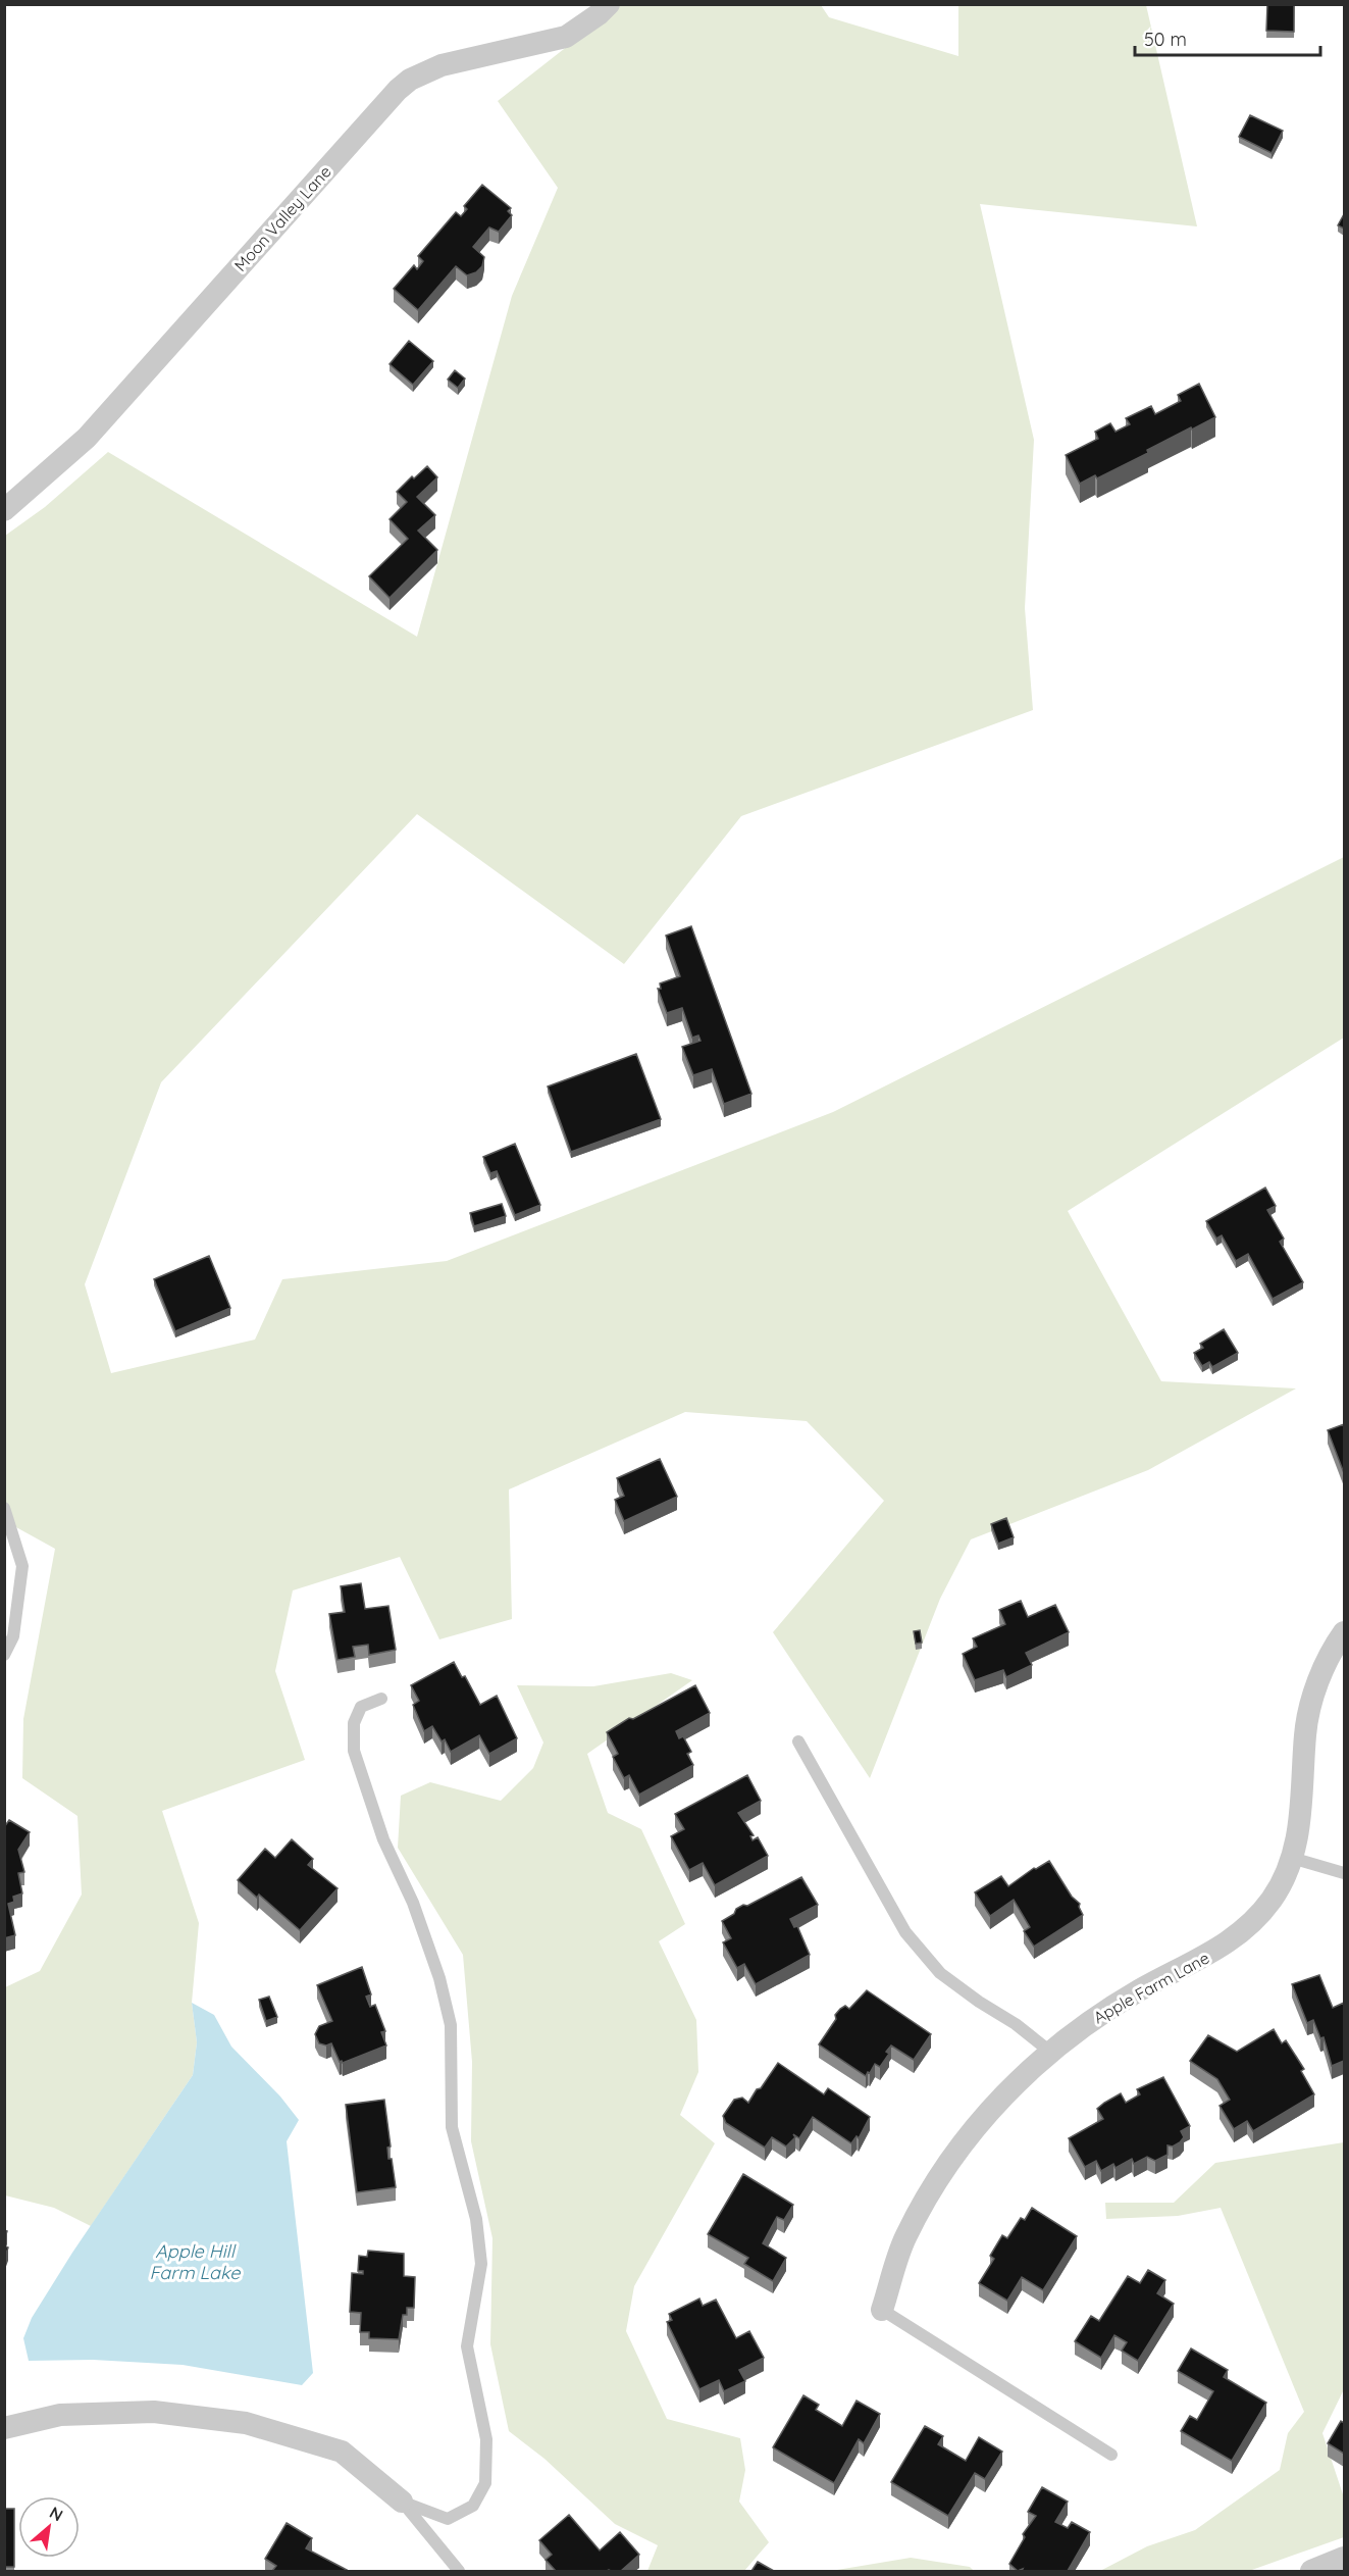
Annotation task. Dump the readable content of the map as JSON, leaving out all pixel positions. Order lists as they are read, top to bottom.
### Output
{
  "streets": {
    "street": ["Moon Valley Lane", "Apple Farm Lane"]
  },
  "water": ["Apple Hill Farm Lake"],
  "scale_bar": "50 m",
  "north": "top right"
}
